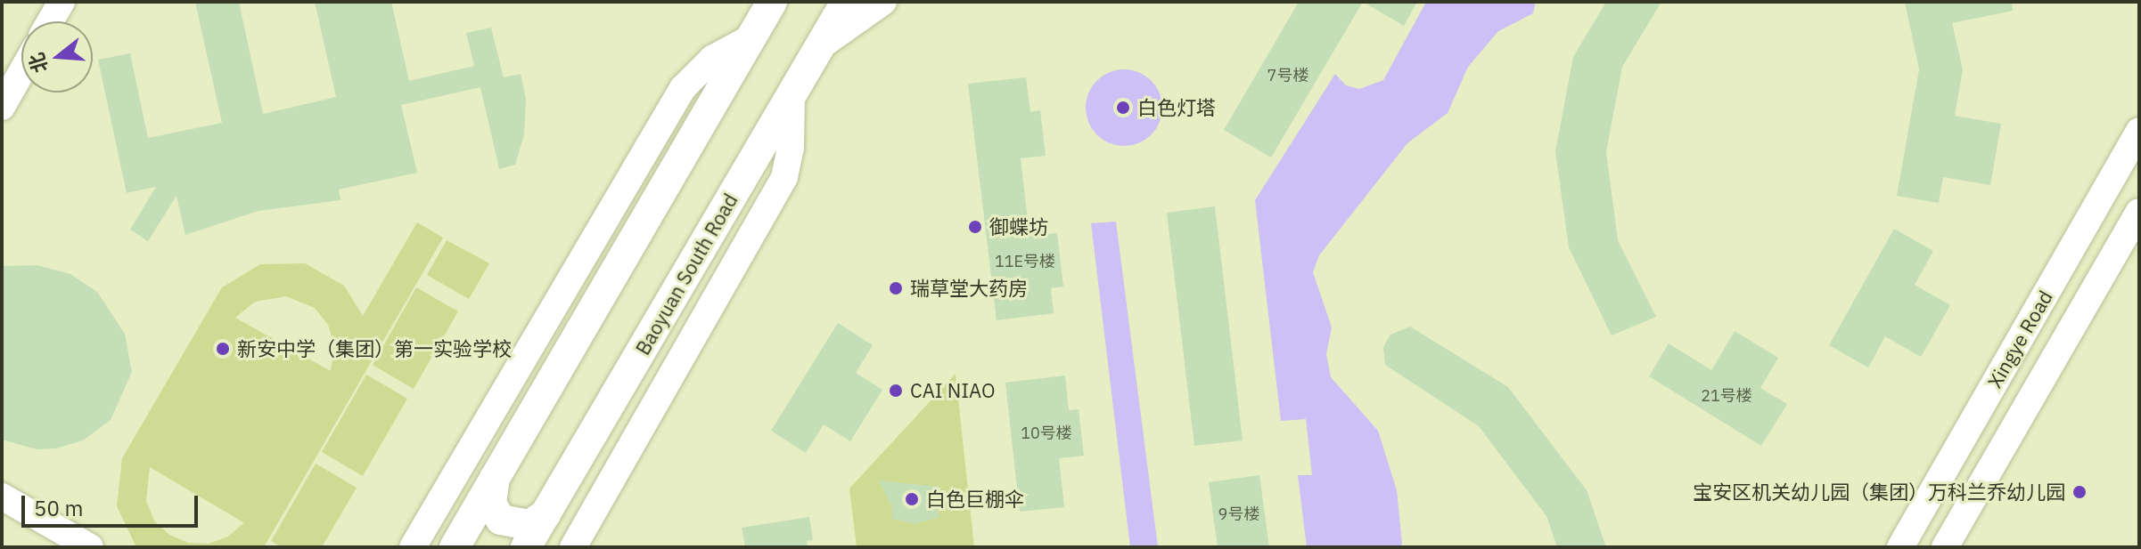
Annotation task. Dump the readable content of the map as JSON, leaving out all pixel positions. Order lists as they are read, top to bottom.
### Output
{
  "streets": {
    "main road": ["Baoyuan South Road"],
    "street": ["Xingye Road"]
  },
  "places": [
    "白色灯塔",
    "御蝶坊",
    "瑞草堂大药房",
    "新安中学（集团）第一实验学校",
    "CAI NIAO",
    "宝安区机关幼儿园（集团）万科兰乔幼儿园",
    "白色巨棚伞"
  ],
  "house_numbers": [
    "7号楼",
    "11E号楼",
    "21号楼",
    "10号楼",
    "9号楼"
  ],
  "scale_bar": "50 m",
  "north": "left"
}
